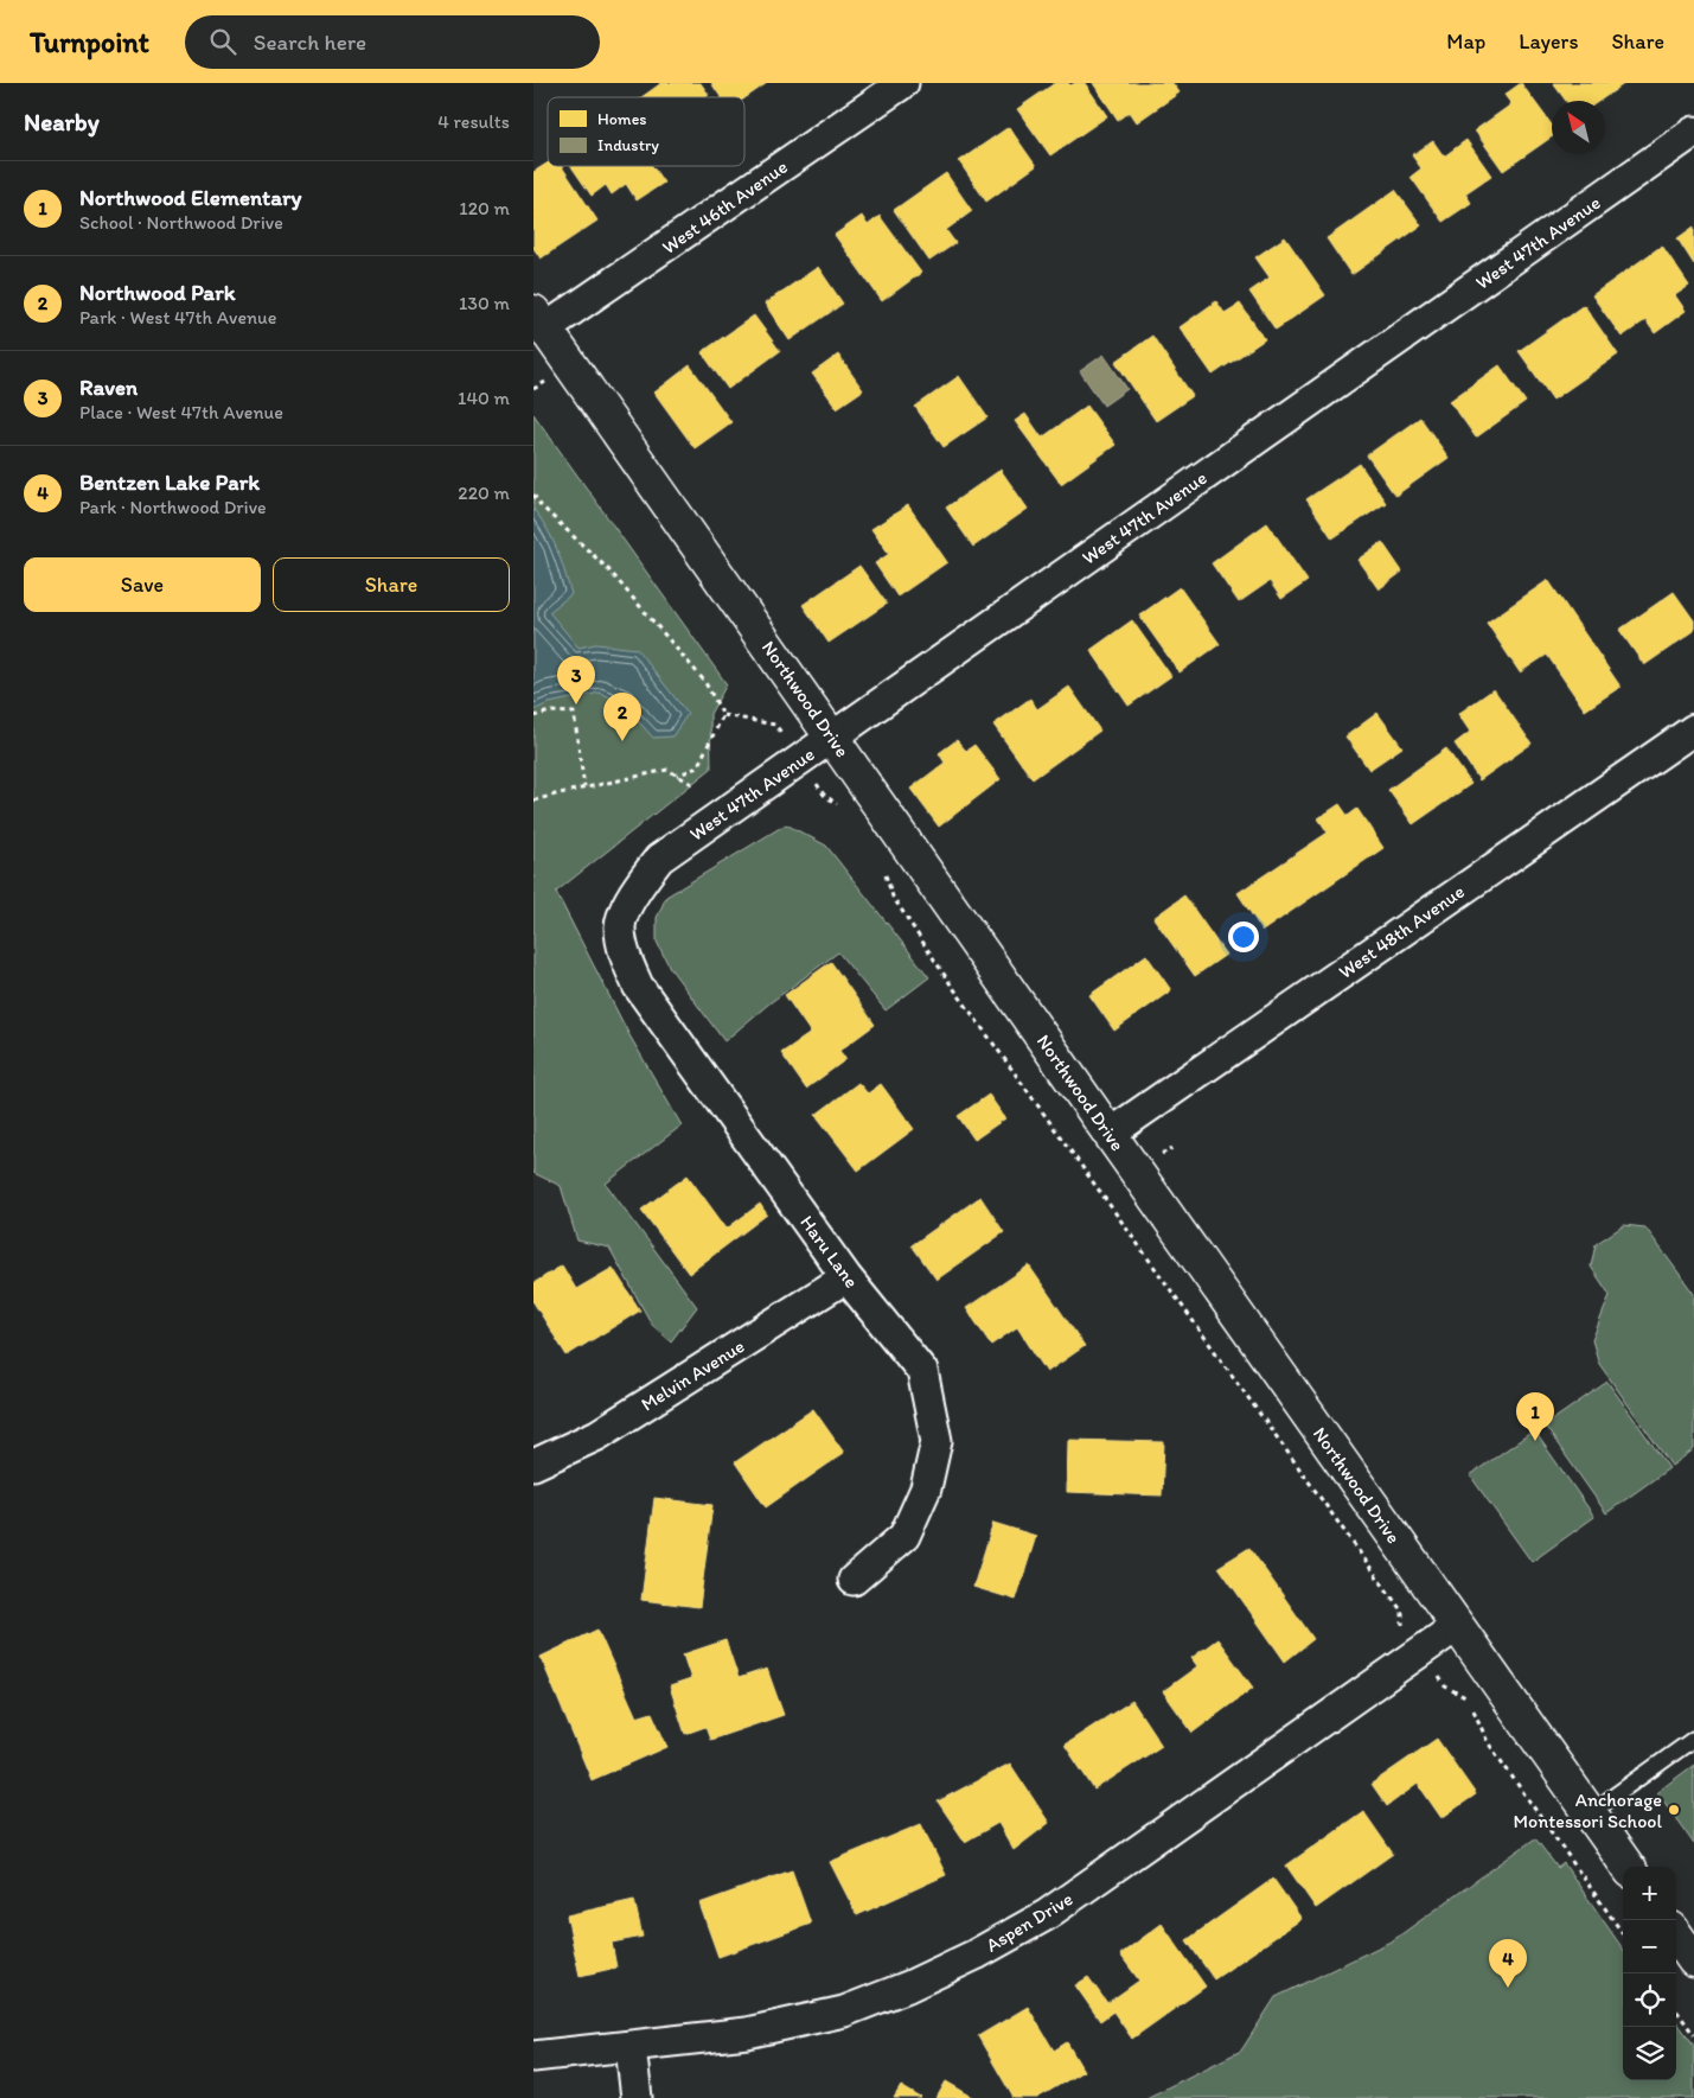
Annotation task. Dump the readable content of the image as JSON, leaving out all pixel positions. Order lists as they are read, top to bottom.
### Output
{
  "streets": {
    "street": [
      "West 46th Avenue",
      "West 47th Avenue",
      "Northwood Drive",
      "West 48th Avenue",
      "Haru Lane",
      "Melvin Avenue",
      "Aspen Drive"
    ]
  },
  "crossings": [
    ["West 46th Avenue", "Northwood Drive"],
    ["West 47th Avenue", "Northwood Drive"],
    ["West 47th Avenue", "Haru Lane"],
    ["Northwood Drive", "West 48th Avenue"],
    ["Northwood Drive", "Aspen Drive"],
    ["Haru Lane", "Melvin Avenue"]
  ],
  "places": ["Anchorage Montessori School"],
  "legend": ["Homes", "Industry"],
  "north": "top left",
  "page": {
    "header": "Turnpoint",
    "search": "Search here",
    "nav": ["Map", "Layers", "Share"],
    "heading": ["Nearby", "4 results"],
    "list": [
      {
        "mark": "1",
        "name": "Northwood Elementary",
        "note": "School · Northwood Drive",
        "value": "120 m"
      },
      {
        "mark": "2",
        "name": "Northwood Park",
        "note": "Park · West 47th Avenue",
        "value": "130 m"
      },
      {
        "mark": "3",
        "name": "Raven",
        "note": "Place · West 47th Avenue",
        "value": "140 m"
      },
      {
        "mark": "4",
        "name": "Bentzen Lake Park",
        "note": "Park · Northwood Drive",
        "value": "220 m"
      }
    ],
    "buttons": ["Save", "Share"],
    "pins": [
      "3",
      "2",
      "1",
      "4"
    ],
    "map_buttons": ["+", "−"]
  }
}
